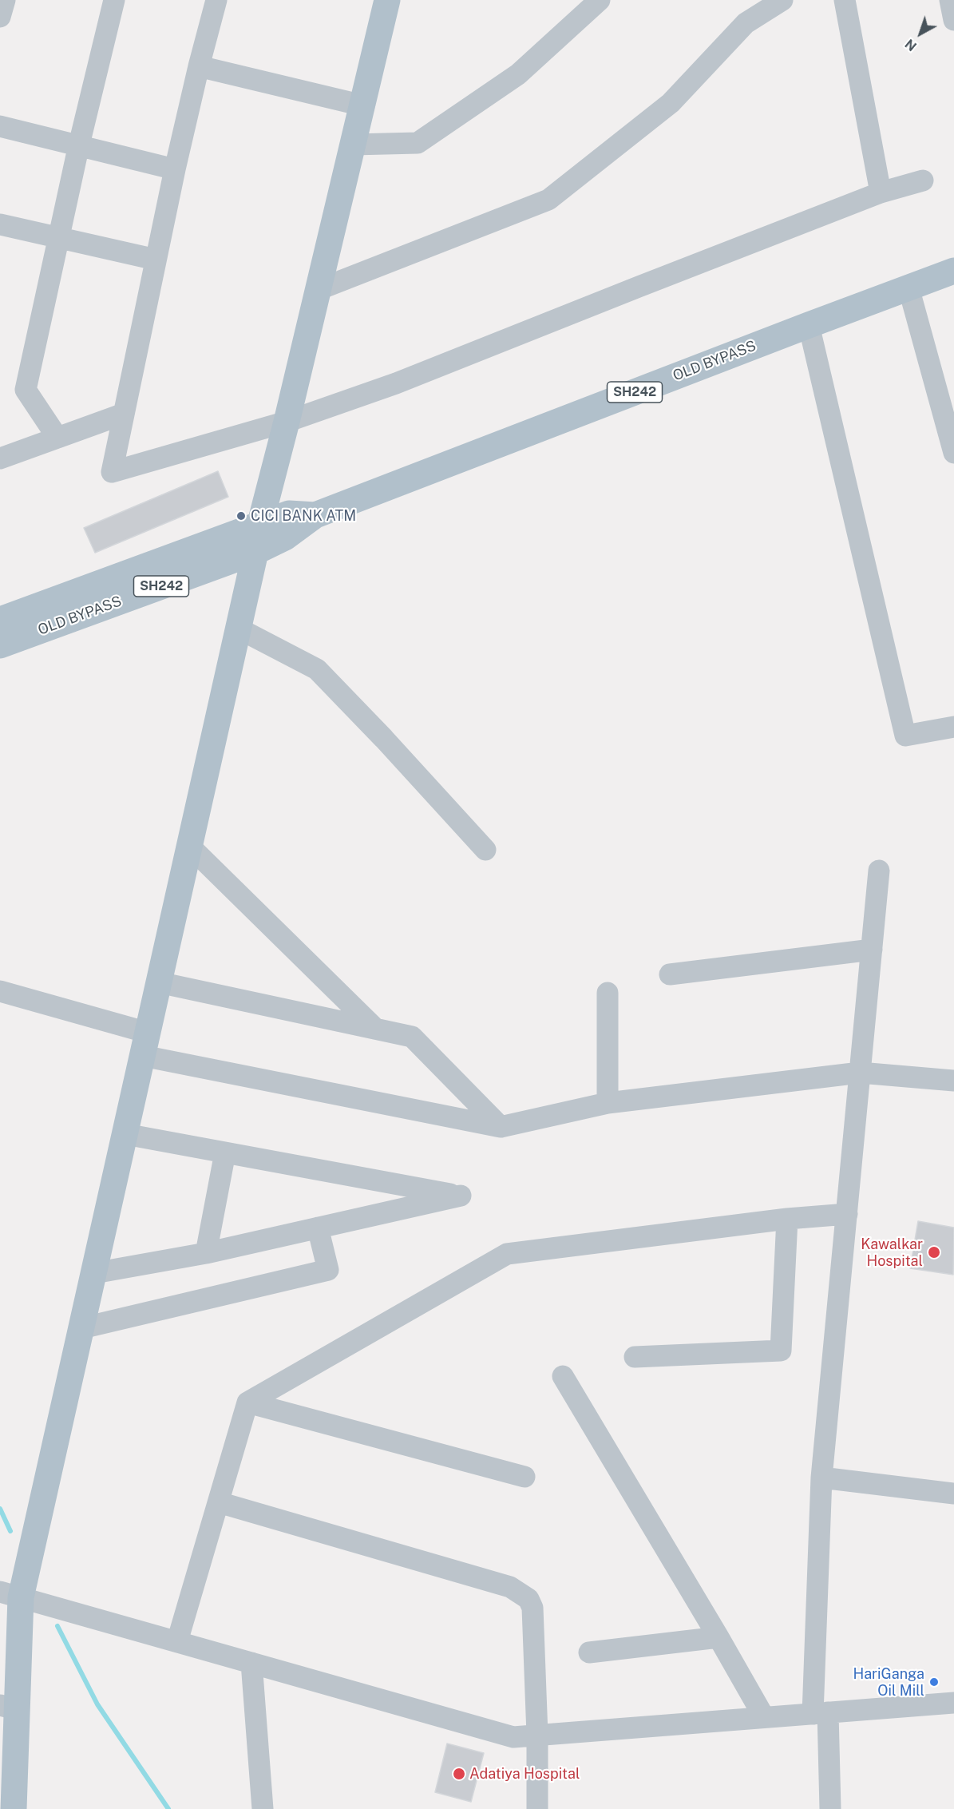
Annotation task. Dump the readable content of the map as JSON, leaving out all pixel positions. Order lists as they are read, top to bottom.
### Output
{
  "streets": {
    "main road": ["OLD BYPASS", "SH242"]
  },
  "places": [
    "CICI BANK ATM",
    "Kawalkar Hospital",
    "HariGanga Oil Mill",
    "Adatiya Hospital"
  ],
  "north": "bottom left"
}
